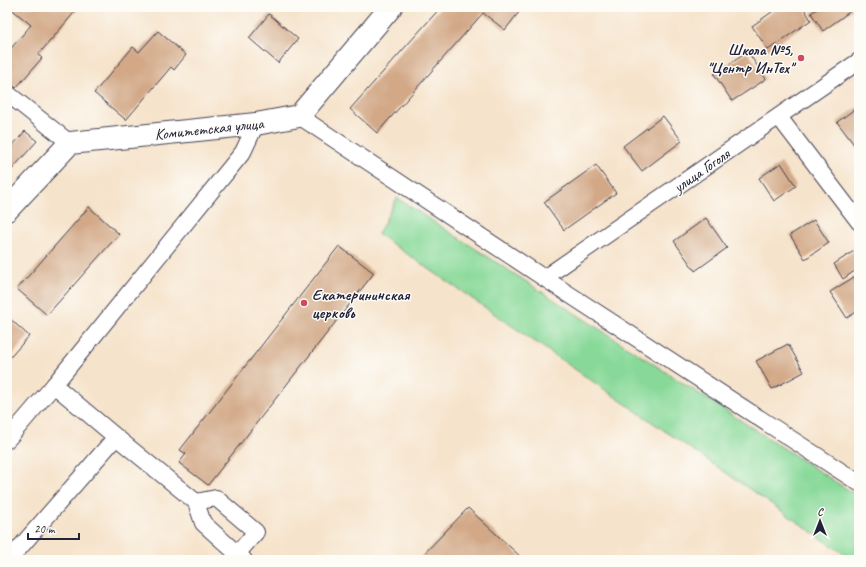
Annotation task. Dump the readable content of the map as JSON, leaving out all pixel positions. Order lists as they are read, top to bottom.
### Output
{
  "streets": {
    "street": ["Комитетская улица", "улица Гоголя"]
  },
  "places": ["Школа №5, \"Центр ИнТех\"", "Екатерининская церковь"],
  "scale_bar": "20 m",
  "north": "top"
}
